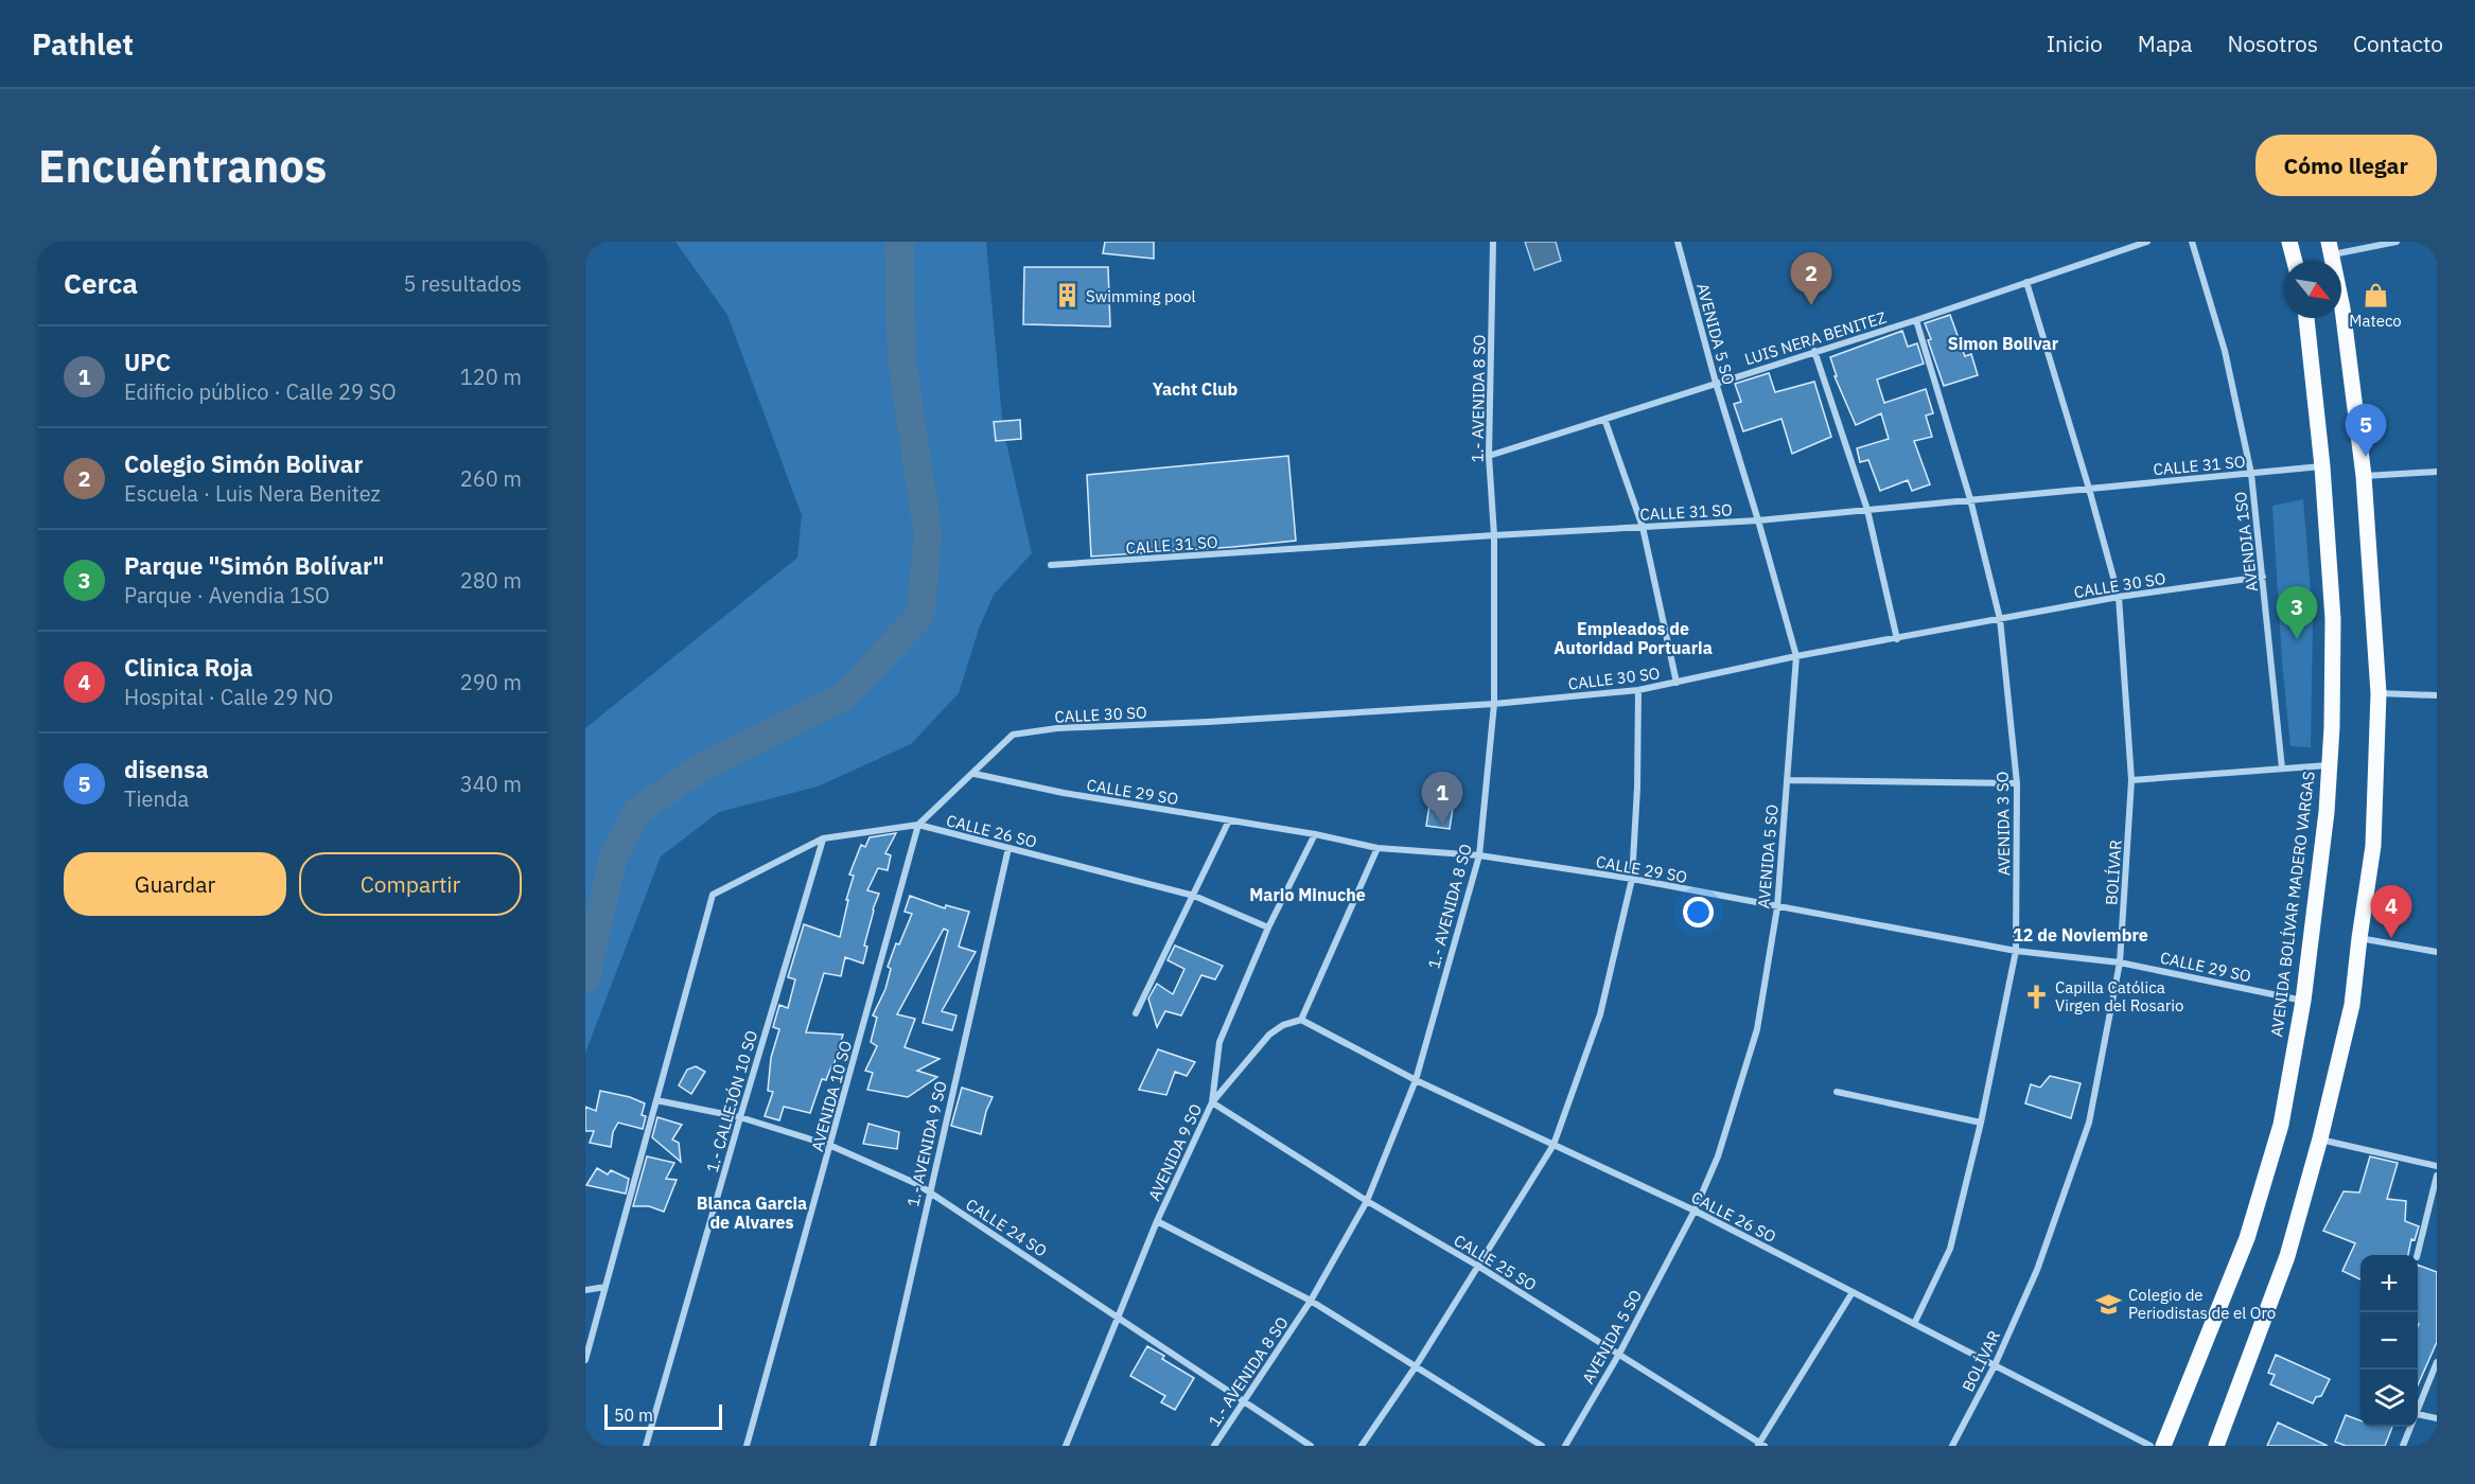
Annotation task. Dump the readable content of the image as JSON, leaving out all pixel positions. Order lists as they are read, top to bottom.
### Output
{
  "streets": {
    "main road": ["AVENIDA BOLÍVAR MADERO VARGAS"],
    "street": [
      "AVENIDA 5 SO",
      "LUIS NERA BENITEZ",
      "1.- AVENIDA 8 SO",
      "CALLE 31 SO",
      "AVENDIA 1SO",
      "CALLE 30 SO",
      "CALLE 29 SO",
      "AVENIDA 3 SO",
      "CALLE 26 SO",
      "BOLÍVAR",
      "AVENIDA 10 SO",
      "1.- CALLEJÓN 10 SO",
      "1.- AVENIDA 9 SO",
      "AVENIDA 9 SO",
      "CALLE 24 SO",
      "CALLE 25 SO"
    ]
  },
  "crossings": [
    ["AVENIDA 5 SO", "LUIS NERA BENITEZ"],
    ["AVENIDA 5 SO", "CALLE 31 SO"],
    ["AVENIDA 5 SO", "CALLE 30 SO"],
    ["AVENIDA 5 SO", "CALLE 29 SO"],
    ["AVENIDA 5 SO", "CALLE 26 SO"],
    ["AVENIDA 5 SO", "CALLE 25 SO"],
    ["LUIS NERA BENITEZ", "1.- AVENIDA 8 SO"],
    ["LUIS NERA BENITEZ", "AVENIDA 3 SO"],
    ["LUIS NERA BENITEZ", "BOLÍVAR"],
    ["1.- AVENIDA 8 SO", "CALLE 31 SO"],
    ["1.- AVENIDA 8 SO", "CALLE 30 SO"],
    ["1.- AVENIDA 8 SO", "CALLE 29 SO"],
    ["1.- AVENIDA 8 SO", "CALLE 26 SO"],
    ["1.- AVENIDA 8 SO", "CALLE 24 SO"],
    ["1.- AVENIDA 8 SO", "CALLE 25 SO"],
    ["CALLE 31 SO", "AVENDIA 1SO"],
    ["CALLE 31 SO", "AVENIDA 3 SO"],
    ["CALLE 31 SO", "BOLÍVAR"],
    ["CALLE 31 SO", "AVENIDA BOLÍVAR MADERO VARGAS"],
    ["AVENDIA 1SO", "CALLE 30 SO"],
    ["CALLE 30 SO", "CALLE 29 SO"],
    ["CALLE 30 SO", "AVENIDA 3 SO"],
    ["CALLE 30 SO", "BOLÍVAR"],
    ["CALLE 29 SO", "AVENIDA 3 SO"],
    ["CALLE 29 SO", "BOLÍVAR"],
    ["CALLE 29 SO", "AVENIDA BOLÍVAR MADERO VARGAS"],
    ["CALLE 29 SO", "AVENIDA 9 SO"],
    ["AVENIDA 3 SO", "CALLE 26 SO"],
    ["CALLE 26 SO", "BOLÍVAR"],
    ["CALLE 26 SO", "AVENIDA 10 SO"],
    ["CALLE 26 SO", "1.- CALLEJÓN 10 SO"],
    ["CALLE 26 SO", "1.- AVENIDA 9 SO"],
    ["CALLE 26 SO", "AVENIDA 9 SO"],
    ["CALLE 26 SO", "CALLE 24 SO"],
    ["AVENIDA 10 SO", "CALLE 24 SO"],
    ["1.- CALLEJÓN 10 SO", "CALLE 24 SO"],
    ["1.- AVENIDA 9 SO", "CALLE 24 SO"],
    ["AVENIDA 9 SO", "CALLE 24 SO"],
    ["AVENIDA 9 SO", "CALLE 25 SO"]
  ],
  "districts": [
    "Simon Bolivar",
    "Yacht Club",
    "Empleados de Autoridad Portuaria",
    "Mario Minuche",
    "12 de Noviembre",
    "Blanca Garcia de Alvares"
  ],
  "places": {
    "shop": ["Mateco"],
    "building": ["Swimming pool"],
    "church": ["Capilla Católica Virgen del Rosario"],
    "school or university": ["Colegio de Periodistas de el Oro"]
  },
  "scale_bar": "50 m",
  "north": "bottom right",
  "page": {
    "header": "Pathlet",
    "nav": [
      "Inicio",
      "Mapa",
      "Nosotros",
      "Contacto"
    ],
    "buttons": [
      "Cómo llegar",
      ["Guardar", "Compartir"]
    ],
    "title": "Encuéntranos",
    "heading": ["Cerca", "5 resultados"],
    "pins": [
      "2",
      "5",
      "3",
      "1",
      "4"
    ],
    "list": [
      {
        "mark": "1",
        "name": "UPC",
        "note": "Edificio público · Calle 29 SO",
        "value": "120 m"
      },
      {
        "mark": "2",
        "name": "Colegio Simón Bolivar",
        "note": "Escuela · Luis Nera Benitez",
        "value": "260 m"
      },
      {
        "mark": "3",
        "name": "Parque \"Simón Bolívar\"",
        "note": "Parque · Avendia 1SO",
        "value": "280 m"
      },
      {
        "mark": "4",
        "name": "Clinica Roja",
        "note": "Hospital · Calle 29 NO",
        "value": "290 m"
      },
      {
        "mark": "5",
        "name": "disensa",
        "note": "Tienda",
        "value": "340 m"
      }
    ],
    "map_buttons": ["+", "−"],
    "scale": "50 m"
  }
}
